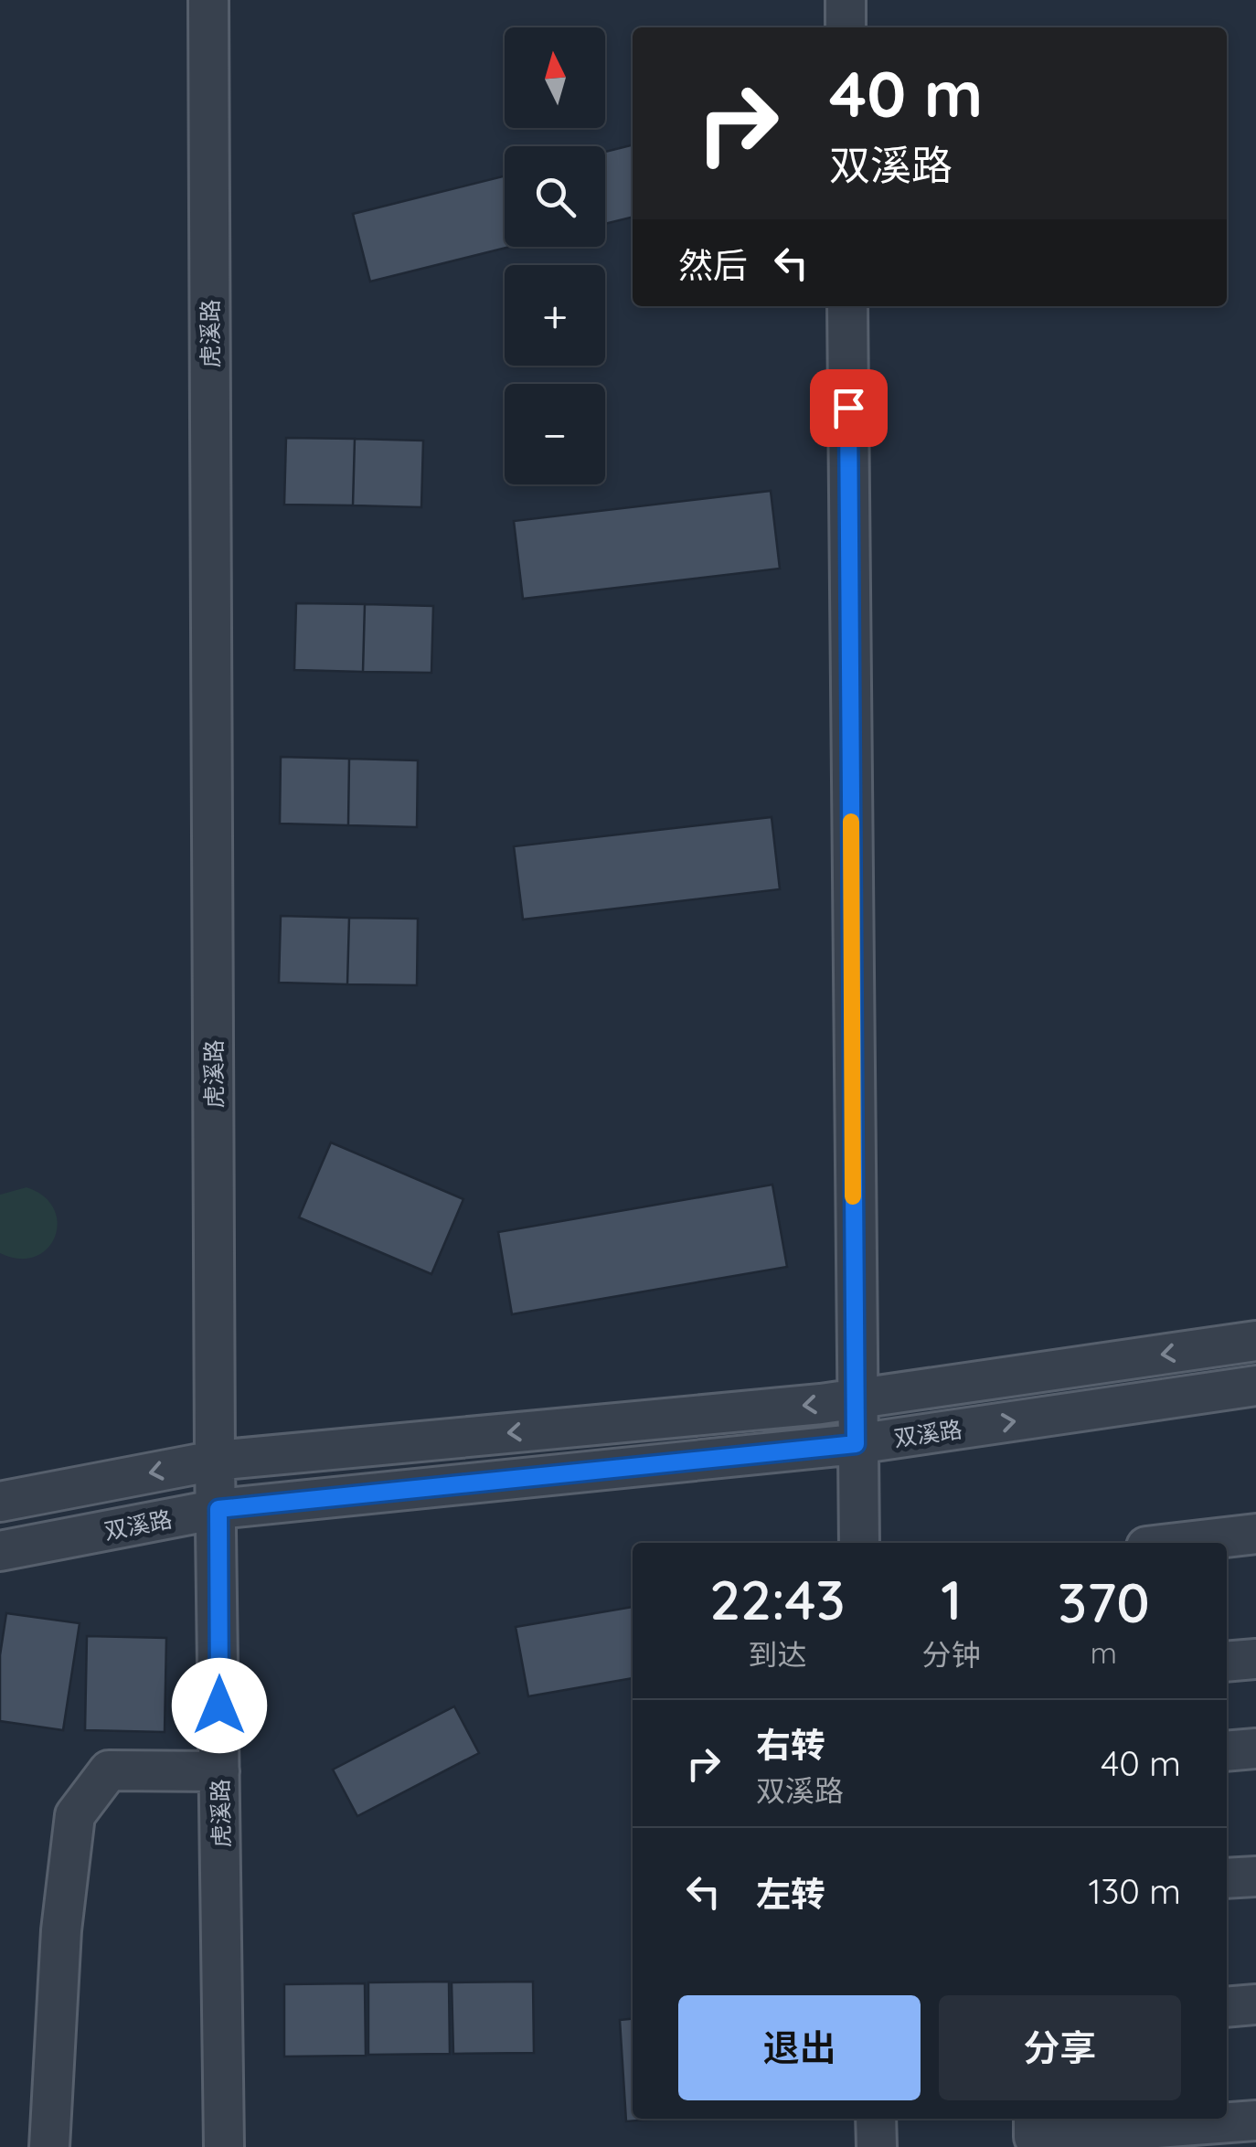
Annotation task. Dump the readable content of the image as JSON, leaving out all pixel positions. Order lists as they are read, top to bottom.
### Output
{
  "streets": {
    "street": ["虎溪路", "双溪路"]
  },
  "crossings": [
    ["虎溪路", "双溪路"]
  ],
  "north": "top",
  "page": {
    "map_buttons": ["+", "−"],
    "turn": ["40 m", "双溪路"],
    "then": "然后",
    "eta": [
      "22:43",
      "到达",
      "1",
      "分钟",
      "370",
      "m"
    ],
    "list": [
      {
        "name": "右转",
        "note": "双溪路",
        "value": "40 m"
      },
      {
        "name": "左转",
        "value": "130 m"
      }
    ],
    "buttons": ["退出", "分享"]
  }
}
